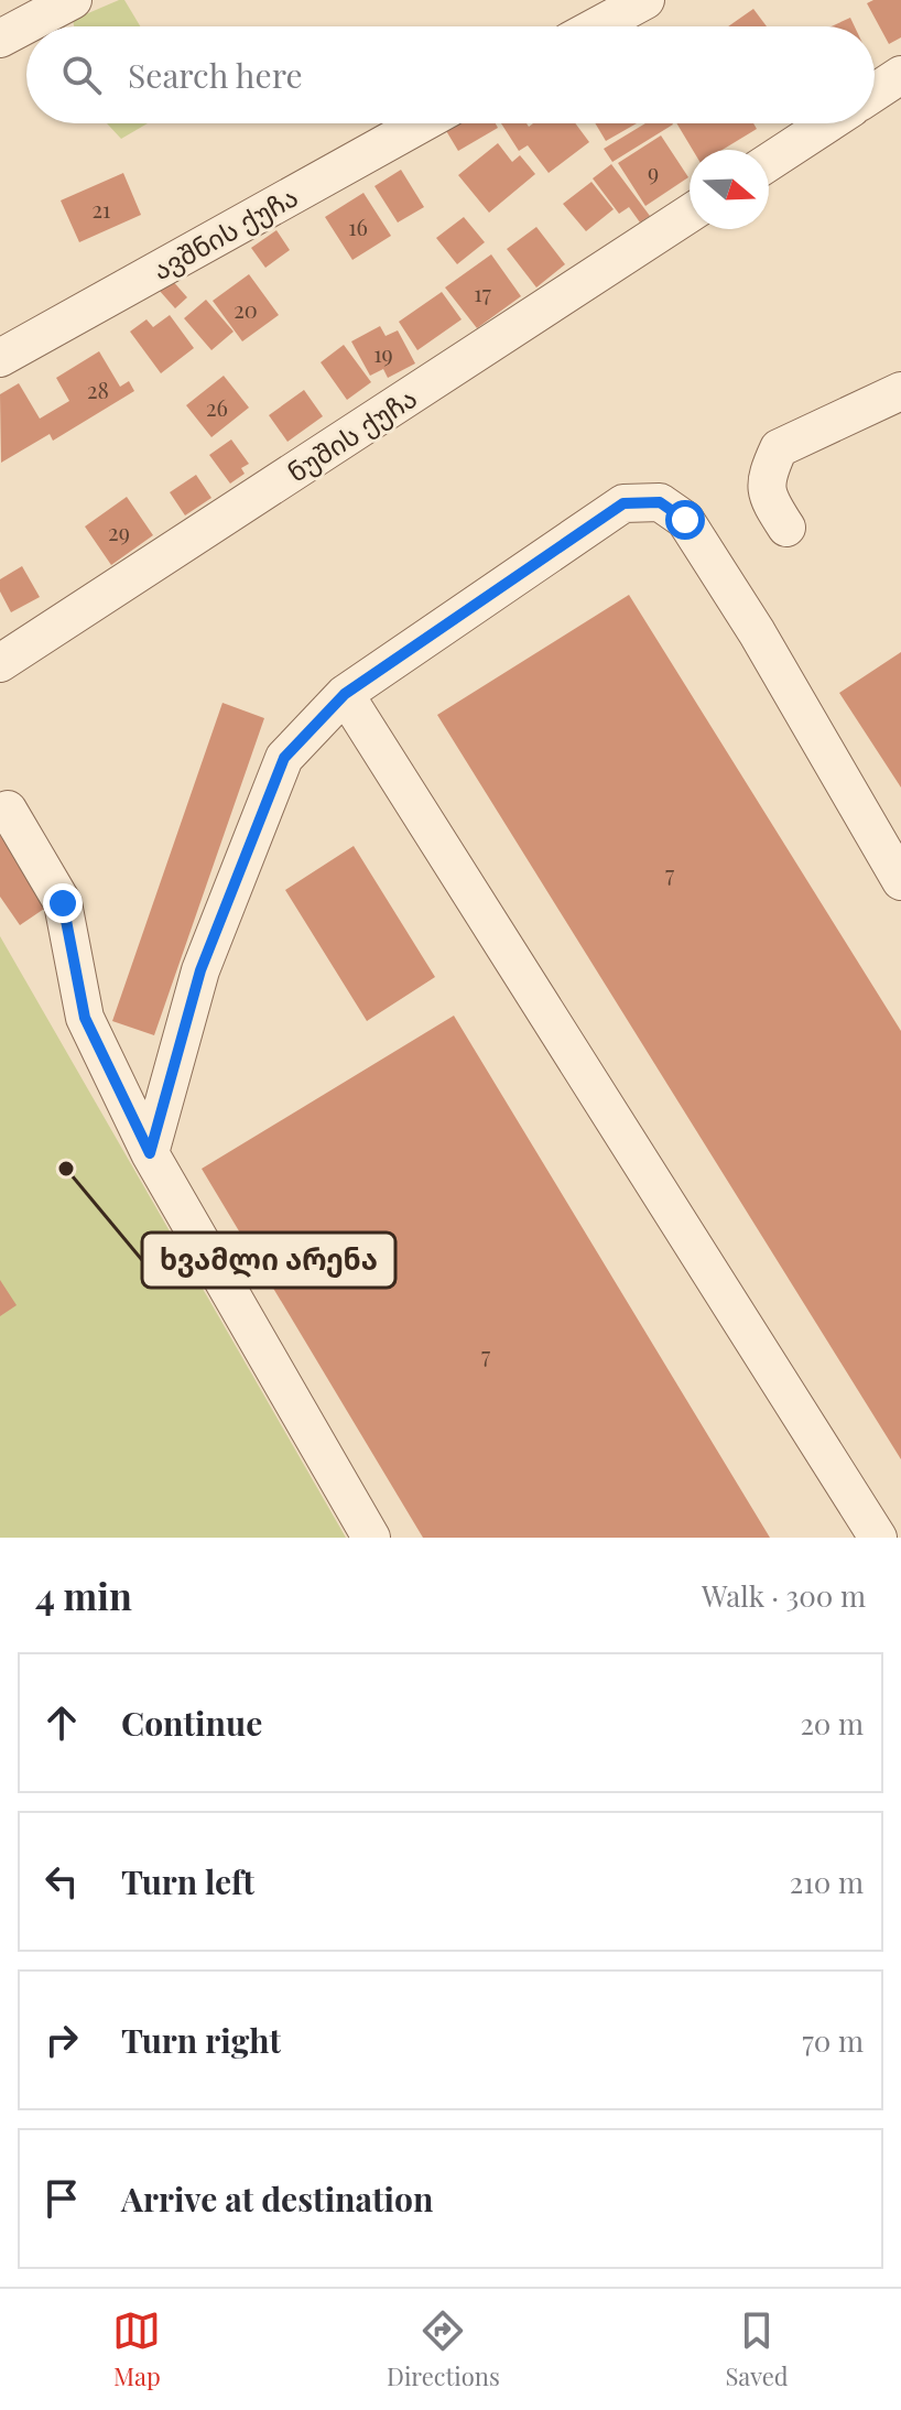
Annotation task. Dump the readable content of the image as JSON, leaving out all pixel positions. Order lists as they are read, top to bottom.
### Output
{
  "streets": {
    "street": ["ავშნის ქუჩა", "ნუშის ქუჩა"]
  },
  "places": ["ხვამლი არენა"],
  "house_numbers": [
    "9",
    "21",
    "16",
    "17",
    "20",
    "19",
    "28",
    "26",
    "29",
    "7",
    "7"
  ],
  "north": "right",
  "page": {
    "search": "Search here",
    "heading": ["4 min", "Walk · 300 m"],
    "list": [
      ["Continue", "20 m"],
      ["Turn left", "210 m"],
      ["Turn right", "70 m"],
      "Arrive at destination"
    ],
    "nav": ["Map", "Directions", "Saved"]
  }
}
